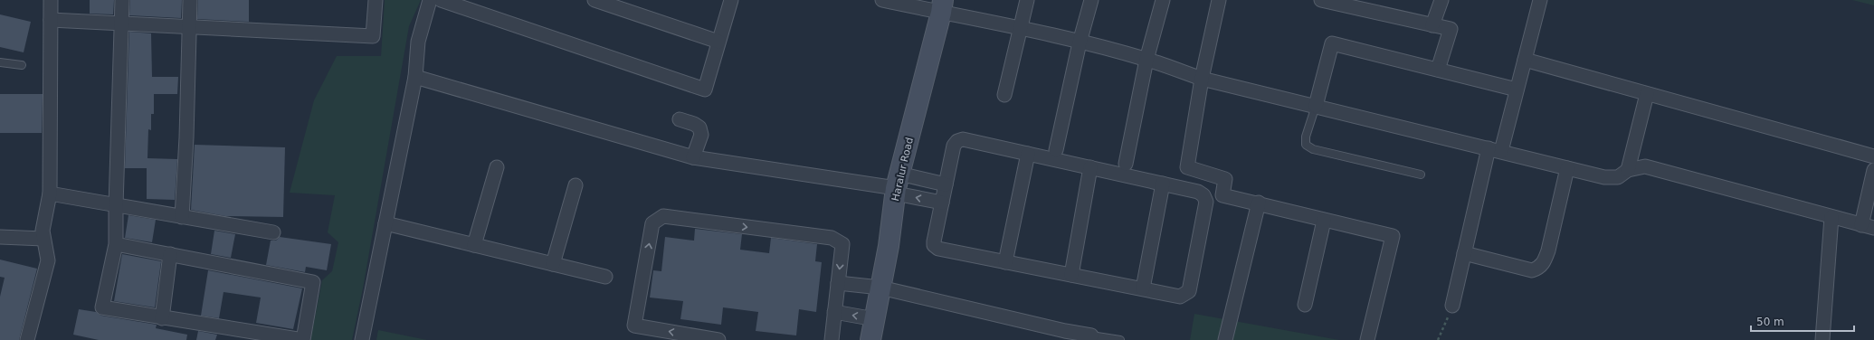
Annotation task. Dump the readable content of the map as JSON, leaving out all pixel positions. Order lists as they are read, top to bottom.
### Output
{
  "streets": {
    "street": ["Haralur Road"]
  },
  "scale_bar": "50 m"
}
